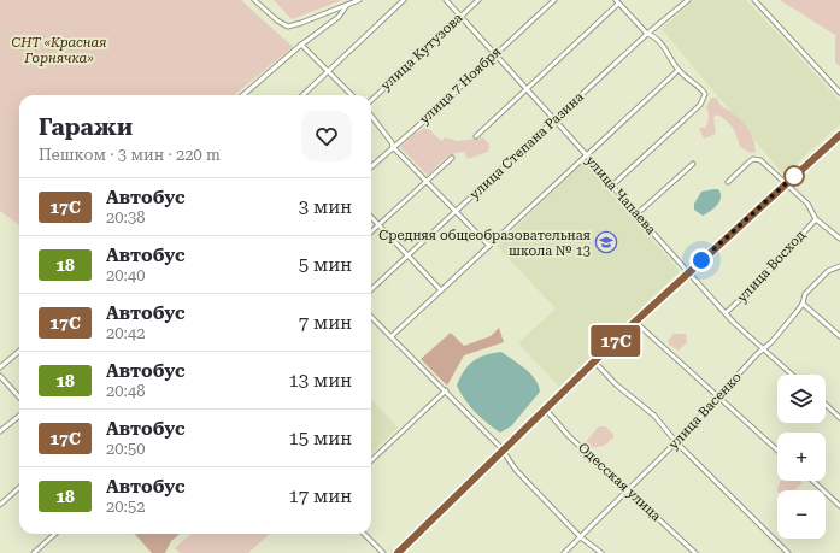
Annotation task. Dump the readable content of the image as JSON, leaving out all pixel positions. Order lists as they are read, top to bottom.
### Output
{
  "streets": {
    "street": [
      "улица Кутузова",
      "улица 7 Ноября",
      "улица Степана Разина",
      "улица Чапаева",
      "улица Восход",
      "улица Васенко",
      "Одесская улица"
    ]
  },
  "crossings": [
    ["улица Кутузова", "улица Чапаева"],
    ["улица 7 Ноября", "улица Чапаева"],
    ["улица Степана Разина", "улица Чапаева"],
    ["улица Чапаева", "улица Восход"],
    ["улица Чапаева", "улица Васенко"],
    ["улица Васенко", "Одесская улица"]
  ],
  "parks": ["СНТ «Красная Горнячка»"],
  "places": {
    "school or university": ["Средняя общеобразовательная школа № 13"]
  },
  "lines": ["bus line 17С"],
  "page": {
    "on_map": "17С",
    "heading": ["Гаражи", "Пешком · 3 мин · 220 m"],
    "list": [
      {
        "mark": "17С",
        "name": "Автобус",
        "note": "20:38",
        "value": "3 мин"
      },
      {
        "mark": "18",
        "name": "Автобус",
        "note": "20:40",
        "value": "5 мин"
      },
      {
        "mark": "17С",
        "name": "Автобус",
        "note": "20:42",
        "value": "7 мин"
      },
      {
        "mark": "18",
        "name": "Автобус",
        "note": "20:48",
        "value": "13 мин"
      },
      {
        "mark": "17С",
        "name": "Автобус",
        "note": "20:50",
        "value": "15 мин"
      },
      {
        "mark": "18",
        "name": "Автобус",
        "note": "20:52",
        "value": "17 мин"
      }
    ],
    "map_buttons": ["+", "−"]
  }
}
